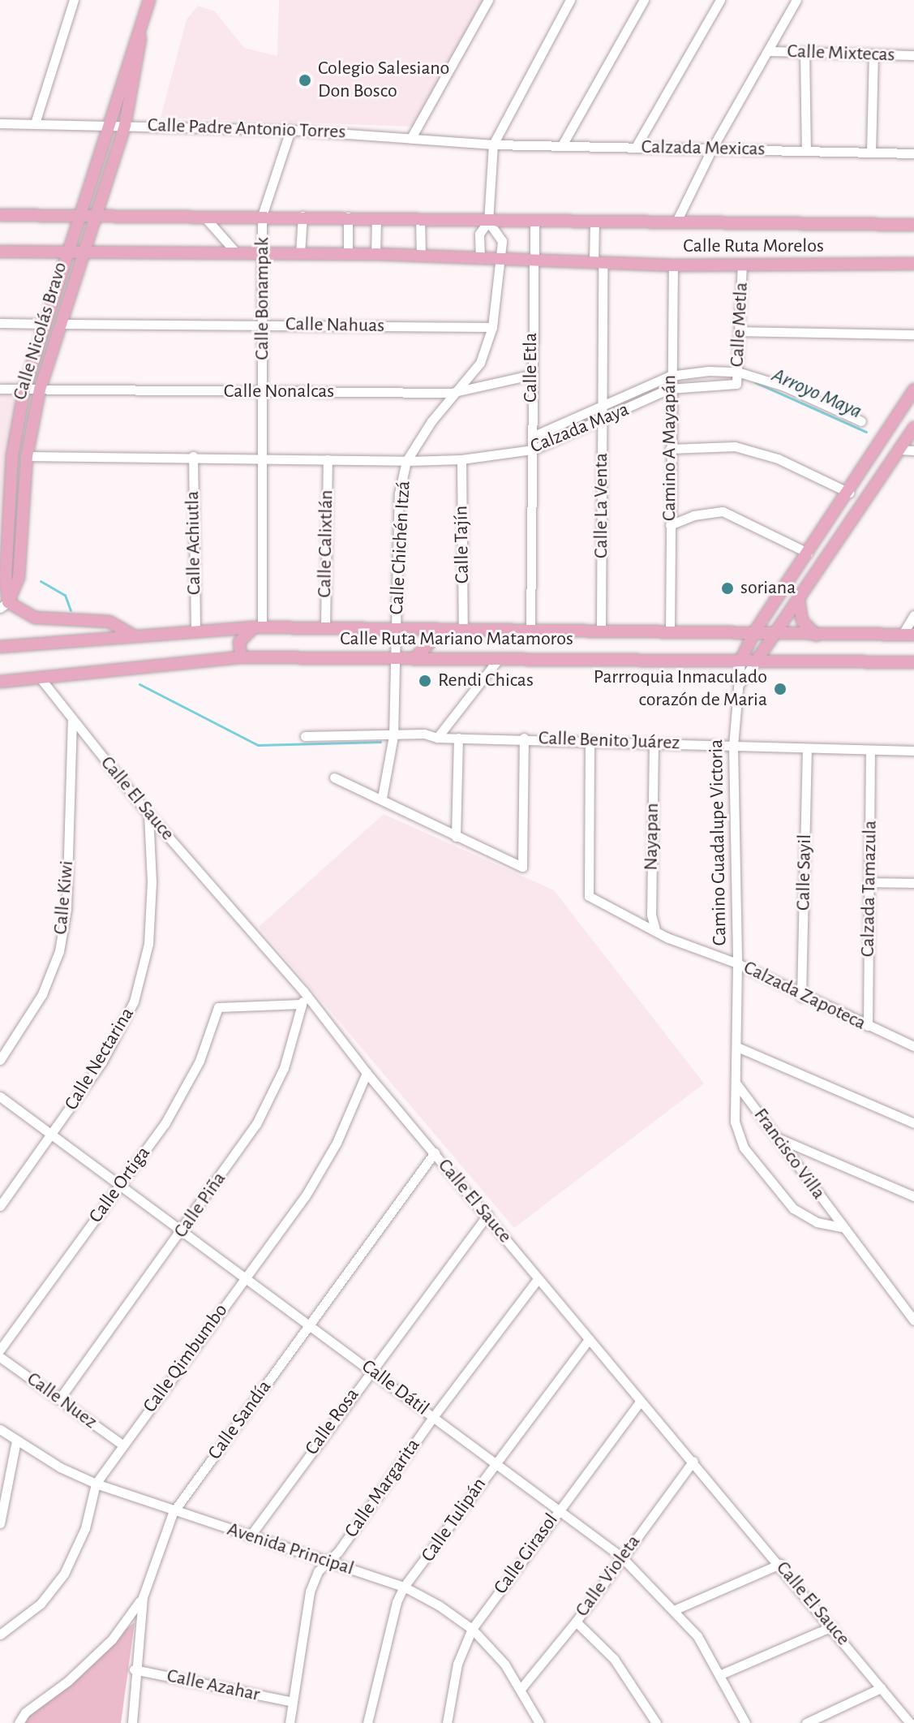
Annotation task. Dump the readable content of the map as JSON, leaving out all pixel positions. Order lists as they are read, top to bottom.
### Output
{
  "streets": {
    "main road": [
      "Calle Ruta Morelos",
      "Calle Nicolás Bravo",
      "Calle Ruta Mariano Matamoros",
      "Camino Guadalupe Victoria"
    ],
    "street": [
      "Calle Mixtecas",
      "Calle Padre Antonio Torres",
      "Calzada Mexicas",
      "Calle Bonampak",
      "Calle Metla",
      "Calle Nahuas",
      "Calle Etla",
      "Calle Nonalcas",
      "Calzada Maya",
      "Camino A Mayapán",
      "Calle La Venta",
      "Calle Achiutla",
      "Calle Calixtlán",
      "Calle Tajín",
      "Calle Chichén Itzá",
      "Calle Benito Juárez",
      "Calle El Sauce",
      "Nayapan",
      "Calle Sayil",
      "Calzada Tamazula",
      "Calle Kiwi",
      "Calzada Zapoteca",
      "Calle Nectarina",
      "Francisco Villa",
      "Calle Ortiga",
      "Calle Piña",
      "Calle Qimbumbo",
      "Calle Dátil",
      "Calle Nuez",
      "Calle Sandía",
      "Calle Rosa",
      "Calle Margarita",
      "Calle Tulipán",
      "Avenida Principal",
      "Calle Girasol",
      "Calle Violeta",
      "Calle Azahar"
    ]
  },
  "crossings": [
    ["Calle Padre Antonio Torres", "Calzada Mexicas"],
    ["Calle Padre Antonio Torres", "Calle Bonampak"],
    ["Calle Padre Antonio Torres", "Calle Nicolás Bravo"],
    ["Calle Padre Antonio Torres", "Calle Chichén Itzá"],
    ["Calzada Mexicas", "Calle Chichén Itzá"],
    ["Calle Ruta Morelos", "Calle Bonampak"],
    ["Calle Ruta Morelos", "Calle Metla"],
    ["Calle Ruta Morelos", "Calle Nicolás Bravo"],
    ["Calle Ruta Morelos", "Calle Etla"],
    ["Calle Ruta Morelos", "Camino A Mayapán"],
    ["Calle Ruta Morelos", "Calle La Venta"],
    ["Calle Ruta Morelos", "Calle Chichén Itzá"],
    ["Calle Bonampak", "Calle Nahuas"],
    ["Calle Bonampak", "Calle Nonalcas"],
    ["Calle Bonampak", "Calzada Maya"],
    ["Calle Bonampak", "Calle Ruta Mariano Matamoros"],
    ["Calle Metla", "Calzada Maya"],
    ["Calle Nahuas", "Calle Nicolás Bravo"],
    ["Calle Nahuas", "Calle Chichén Itzá"],
    ["Calle Nicolás Bravo", "Calle Nonalcas"],
    ["Calle Nicolás Bravo", "Calzada Maya"],
    ["Calle Etla", "Calle Nonalcas"],
    ["Calle Etla", "Calzada Maya"],
    ["Calle Etla", "Calle Ruta Mariano Matamoros"],
    ["Calle Nonalcas", "Calle Chichén Itzá"],
    ["Calzada Maya", "Camino A Mayapán"],
    ["Calzada Maya", "Calle La Venta"],
    ["Calzada Maya", "Calle Achiutla"],
    ["Calzada Maya", "Calle Calixtlán"],
    ["Calzada Maya", "Calle Tajín"],
    ["Calzada Maya", "Calle Chichén Itzá"],
    ["Camino A Mayapán", "Calle Ruta Mariano Matamoros"],
    ["Calle La Venta", "Calle Ruta Mariano Matamoros"],
    ["Calle Achiutla", "Calle Ruta Mariano Matamoros"],
    ["Calle Calixtlán", "Calle Ruta Mariano Matamoros"],
    ["Calle Tajín", "Calle Ruta Mariano Matamoros"],
    ["Calle Chichén Itzá", "Calle Ruta Mariano Matamoros"],
    ["Calle Chichén Itzá", "Calle Benito Juárez"],
    ["Calle Ruta Mariano Matamoros", "Calle El Sauce"],
    ["Calle Ruta Mariano Matamoros", "Camino Guadalupe Victoria"],
    ["Calle Benito Juárez", "Nayapan"],
    ["Calle Benito Juárez", "Camino Guadalupe Victoria"],
    ["Calle Benito Juárez", "Calle Sayil"],
    ["Calle Benito Juárez", "Calzada Tamazula"],
    ["Calle Benito Juárez", "Calzada Zapoteca"],
    ["Calle El Sauce", "Calle Kiwi"],
    ["Calle El Sauce", "Calle Nectarina"],
    ["Calle El Sauce", "Calle Piña"],
    ["Calle El Sauce", "Calle Qimbumbo"],
    ["Calle El Sauce", "Calle Sandía"],
    ["Calle El Sauce", "Calle Rosa"],
    ["Calle El Sauce", "Calle Margarita"],
    ["Calle El Sauce", "Calle Tulipán"],
    ["Calle El Sauce", "Calle Girasol"],
    ["Calle El Sauce", "Calle Violeta"],
    ["Nayapan", "Calzada Zapoteca"],
    ["Camino Guadalupe Victoria", "Calzada Zapoteca"],
    ["Calle Sayil", "Calzada Zapoteca"],
    ["Calzada Tamazula", "Calzada Zapoteca"],
    ["Calle Nectarina", "Calle Dátil"],
    ["Calle Ortiga", "Calle Piña"],
    ["Calle Ortiga", "Calle Dátil"],
    ["Calle Piña", "Calle Dátil"],
    ["Calle Piña", "Calle Nuez"],
    ["Calle Qimbumbo", "Calle Dátil"],
    ["Calle Qimbumbo", "Calle Nuez"],
    ["Calle Qimbumbo", "Avenida Principal"],
    ["Calle Dátil", "Calle Sandía"],
    ["Calle Dátil", "Calle Rosa"],
    ["Calle Dátil", "Calle Margarita"],
    ["Calle Dátil", "Calle Tulipán"],
    ["Calle Dátil", "Calle Girasol"],
    ["Calle Dátil", "Calle Violeta"],
    ["Calle Sandía", "Avenida Principal"],
    ["Calle Sandía", "Calle Azahar"],
    ["Calle Rosa", "Avenida Principal"],
    ["Calle Margarita", "Avenida Principal"],
    ["Calle Margarita", "Calle Azahar"],
    ["Calle Tulipán", "Avenida Principal"],
    ["Avenida Principal", "Calle Girasol"],
    ["Avenida Principal", "Calle Violeta"]
  ],
  "water": ["Arroyo Maya"],
  "places": [
    "Colegio Salesiano Don Bosco",
    "soriana",
    "Rendi Chicas",
    "Parrroquia Inmaculado corazón de Maria"
  ]
}
